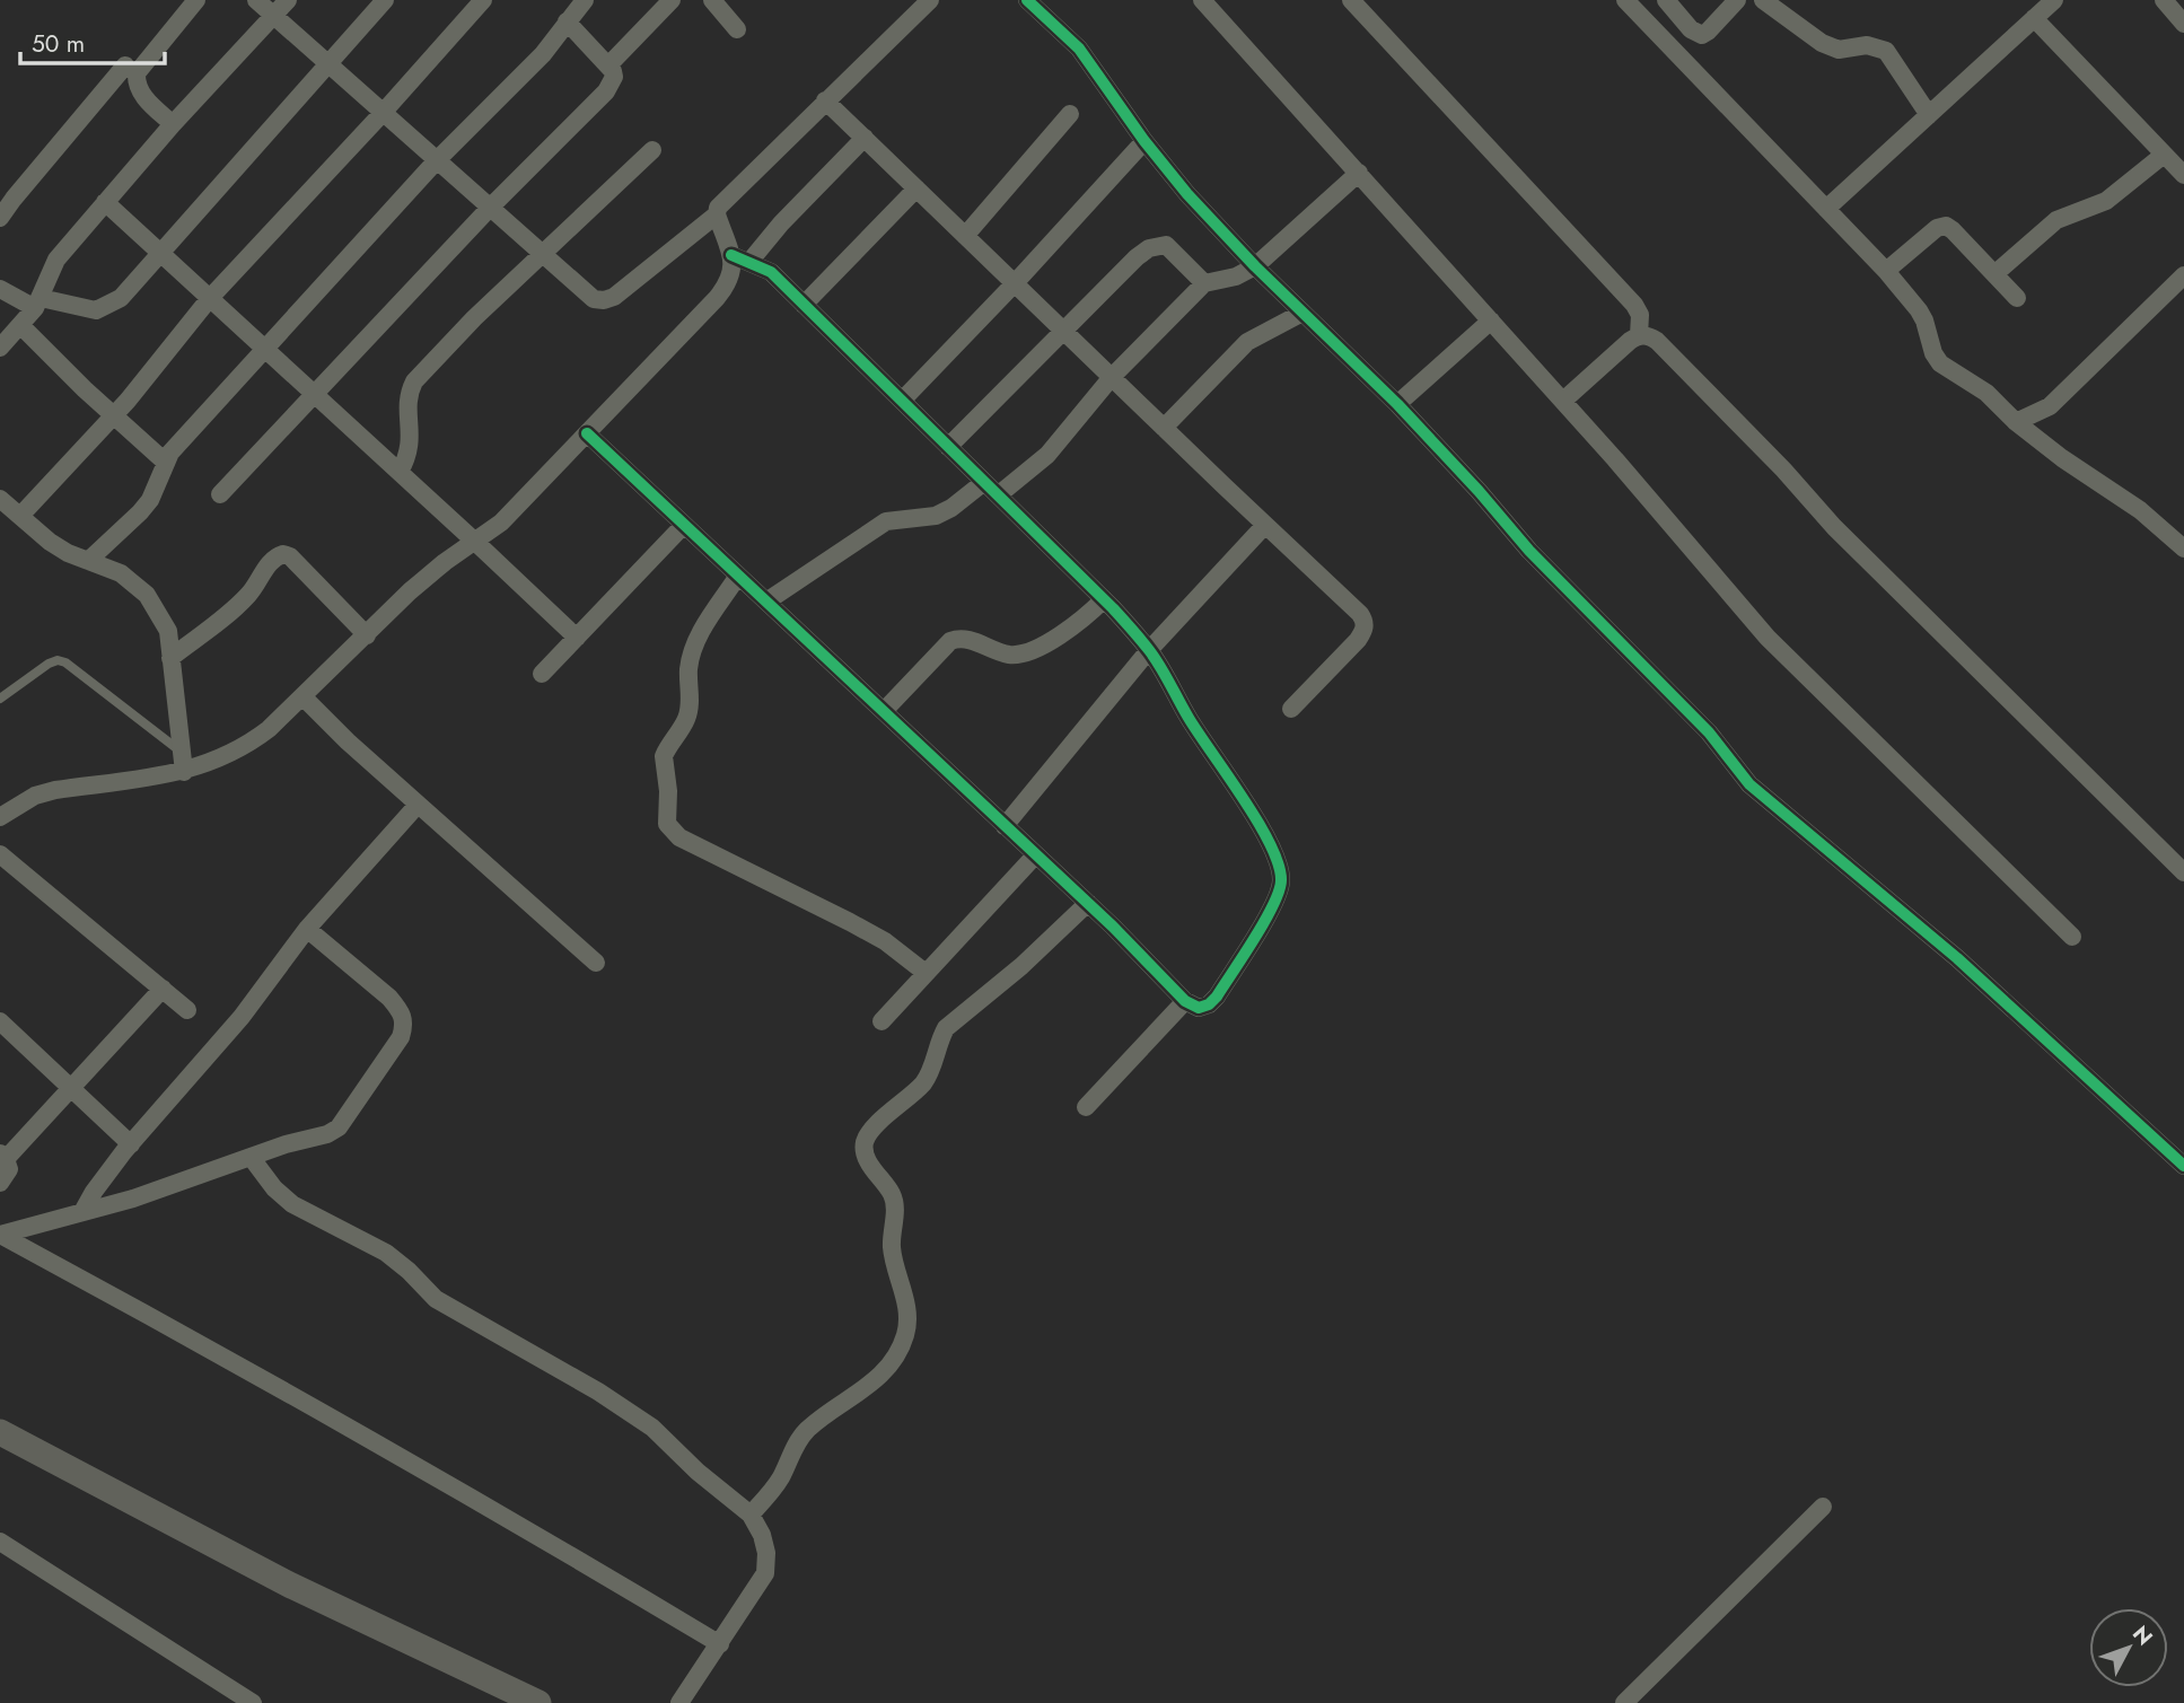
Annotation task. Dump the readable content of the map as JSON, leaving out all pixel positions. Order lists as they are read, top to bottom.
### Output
{
  "scale_bar": "50 m",
  "north": "top right"
}
